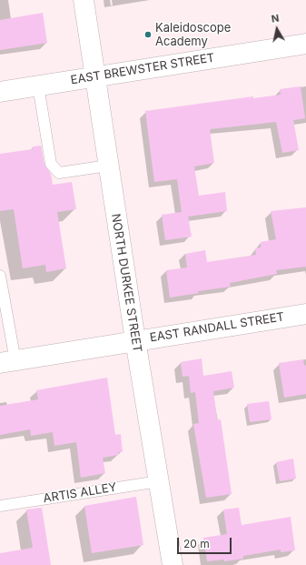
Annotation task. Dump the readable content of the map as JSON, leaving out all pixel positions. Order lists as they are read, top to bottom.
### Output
{
  "streets": {
    "street": ["EAST BREWSTER STREET", "NORTH DURKEE STREET", "EAST RANDALL STREET"],
    "lane": ["ARTIS ALLEY"]
  },
  "crossings": [
    ["EAST BREWSTER STREET", "NORTH DURKEE STREET"],
    ["NORTH DURKEE STREET", "EAST RANDALL STREET"],
    ["NORTH DURKEE STREET", "ARTIS ALLEY"]
  ],
  "places": ["Kaleidoscope Academy"],
  "scale_bar": "20 m",
  "north": "top"
}
